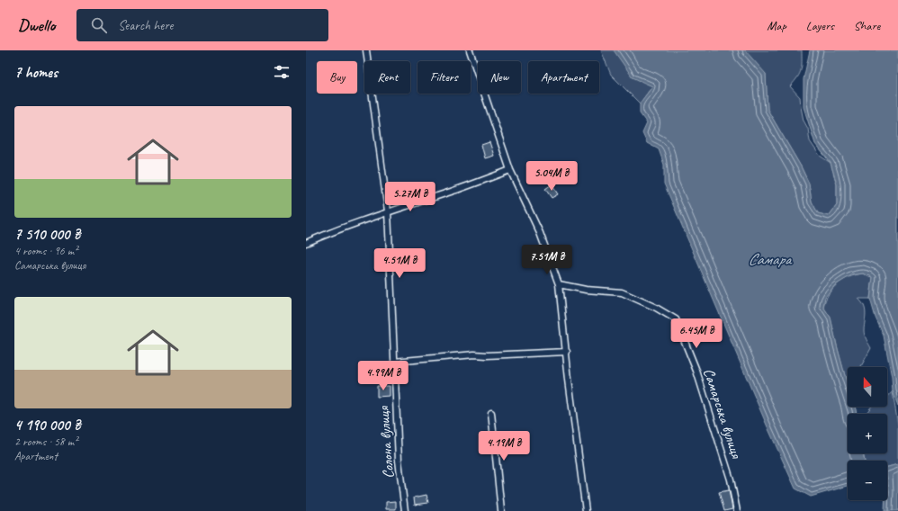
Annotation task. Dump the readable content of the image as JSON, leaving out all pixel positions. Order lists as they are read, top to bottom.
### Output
{
  "streets": {
    "street": ["Самарська вулиця", "Солона вулиця"]
  },
  "water": ["Самара"],
  "north": "top",
  "page": {
    "header": "Dwello",
    "search": "Search here",
    "nav": ["Map", "Layers", "Share"],
    "heading": "7 homes",
    "chip": [
      "Buy",
      "Rent",
      "Filters",
      "New",
      "Apartment"
    ],
    "list": [
      {
        "name": "7 510 000 ₴",
        "note": "4 rooms · 96 m² · Самарська вулиця"
      },
      {
        "name": "4 190 000 ₴",
        "note": "2 rooms · 58 m² · Apartment"
      }
    ],
    "price": [
      "5.04M ₴",
      "5.27M ₴",
      "7.51M ₴",
      "4.51M ₴",
      "6.45M ₴",
      "4.99M ₴",
      "4.19M ₴"
    ],
    "map_buttons": ["+", "−"]
  }
}
